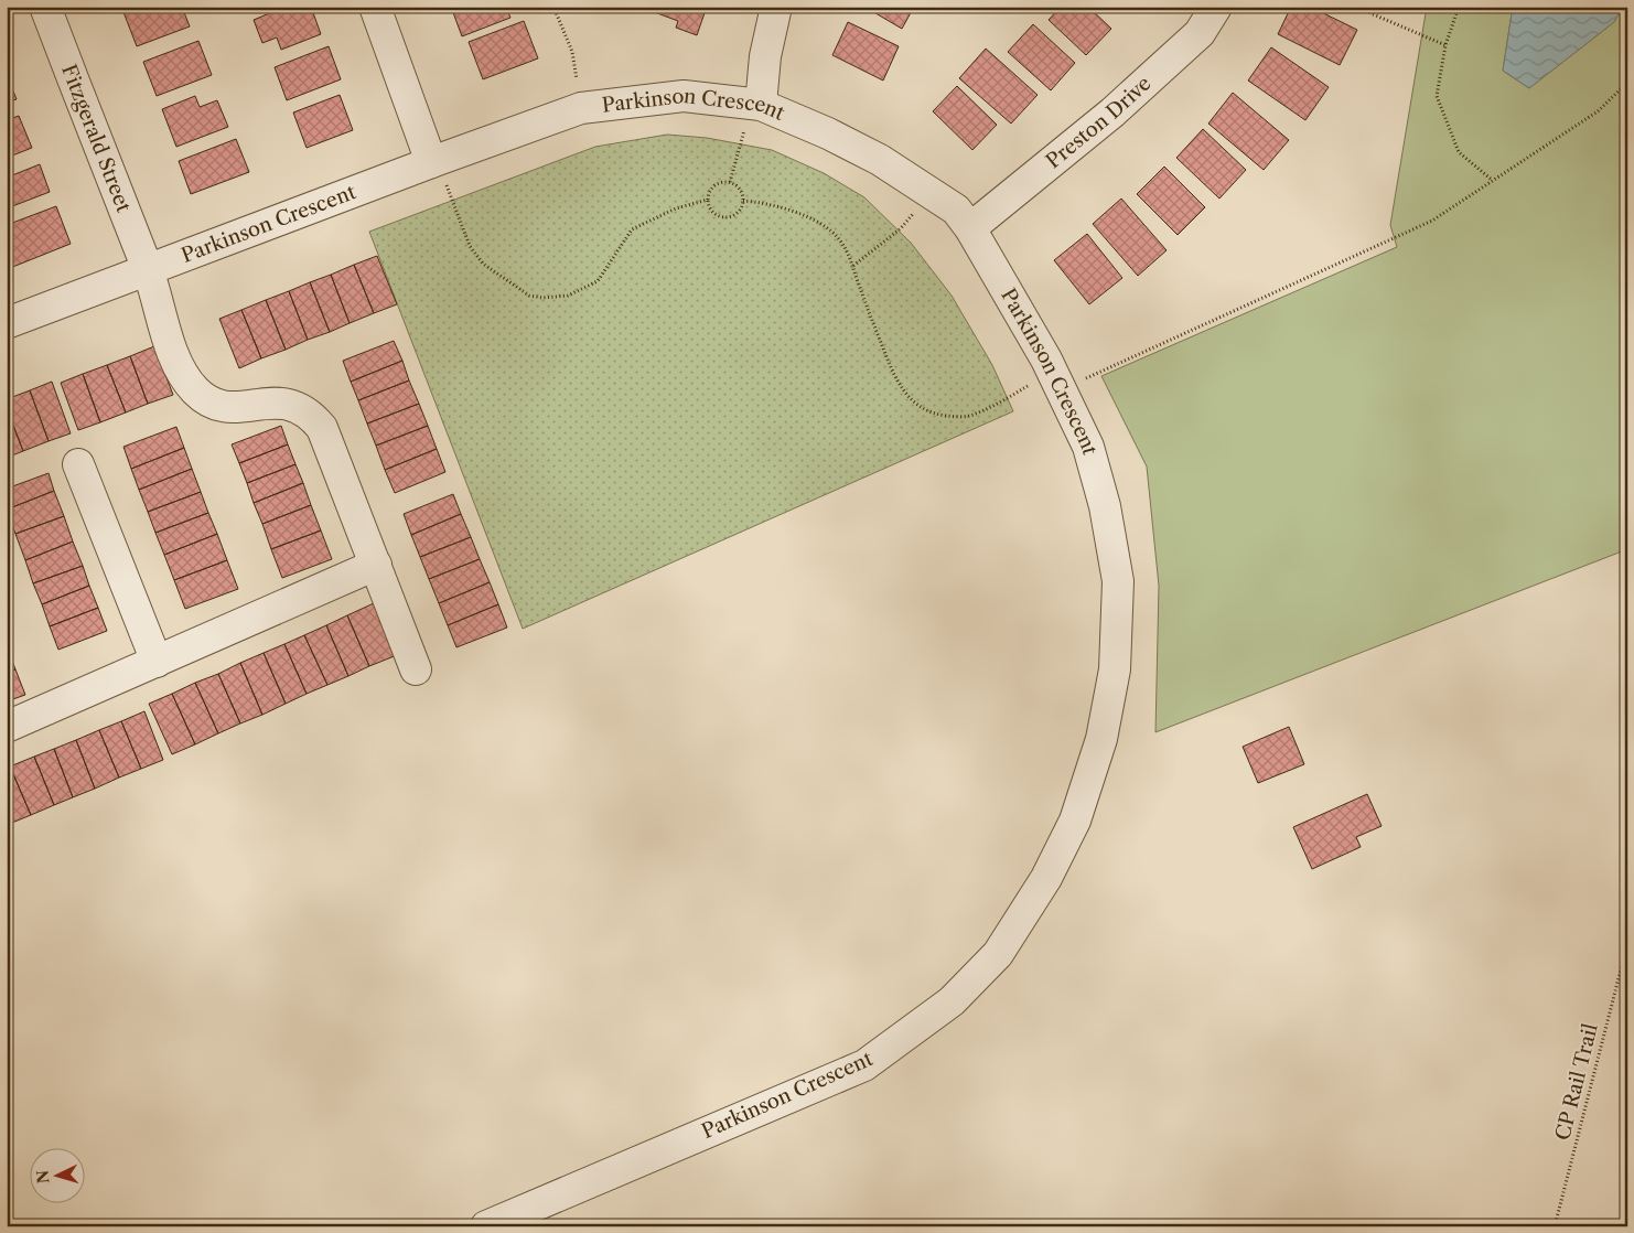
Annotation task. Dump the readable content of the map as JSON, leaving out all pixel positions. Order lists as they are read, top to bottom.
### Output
{
  "streets": {
    "street": ["Parkinson Crescent", "Preston Drive", "Fitzgerald Street"],
    "path": ["CP Rail Trail"]
  },
  "crossings": [
    ["Parkinson Crescent", "Preston Drive"],
    ["Parkinson Crescent", "Fitzgerald Street"]
  ],
  "north": "left"
}
